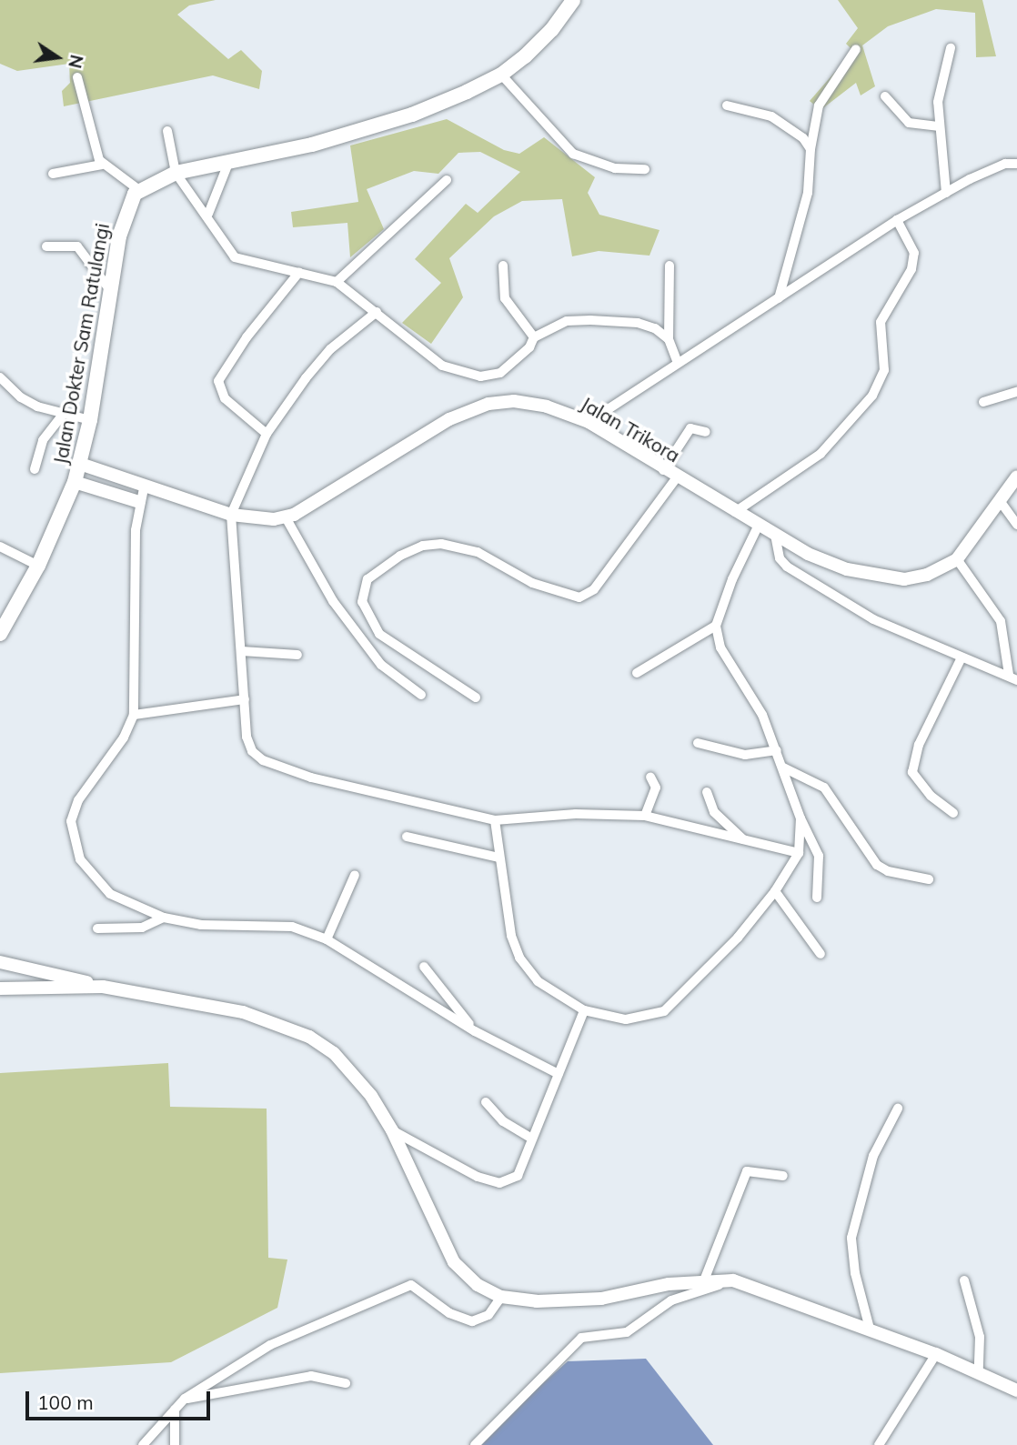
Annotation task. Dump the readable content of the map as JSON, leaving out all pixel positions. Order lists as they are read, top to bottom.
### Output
{
  "streets": {
    "main road": ["Jalan Dokter Sam Ratulangi"],
    "street": ["Jalan Trikora"]
  },
  "scale_bar": "100 m",
  "north": "right"
}
